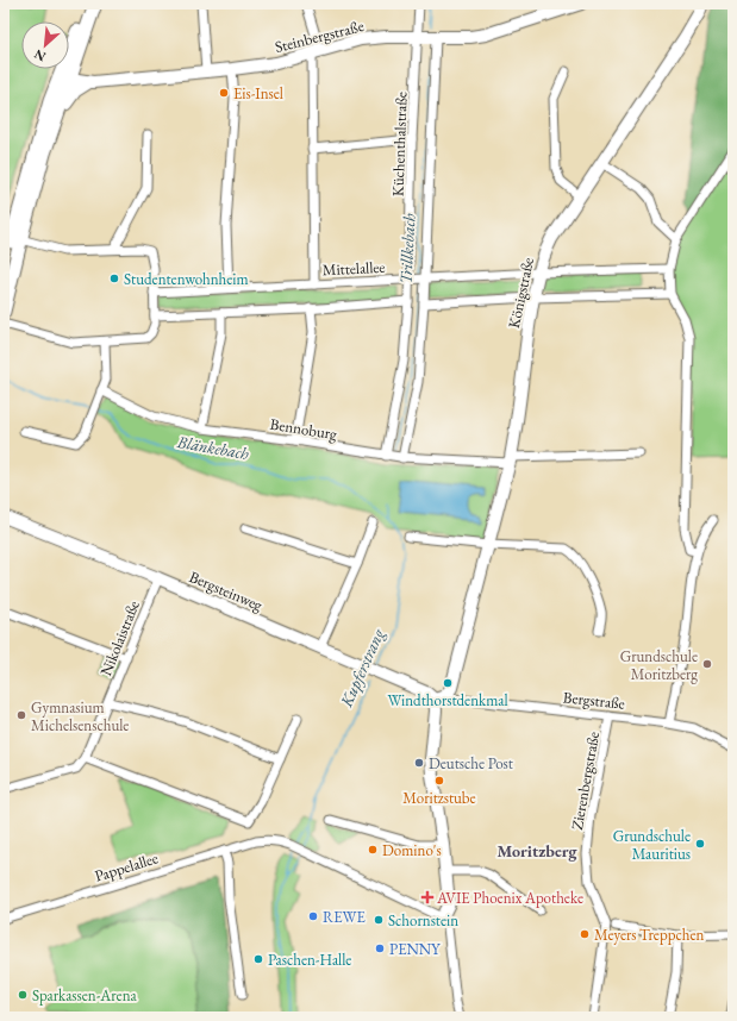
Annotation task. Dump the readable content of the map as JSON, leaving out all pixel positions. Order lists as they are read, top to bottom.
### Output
{
  "streets": {
    "street": [
      "Steinbergstraße",
      "Küchenthalstraße",
      "Mittelallee",
      "Königstraße",
      "Bennoburg",
      "Bergsteinweg",
      "Nikolaistraße",
      "Bergstraße",
      "Zierenbergstraße",
      "Pappelallee"
    ]
  },
  "crossings": [
    ["Steinbergstraße", "Küchenthalstraße"],
    ["Küchenthalstraße", "Mittelallee"],
    ["Küchenthalstraße", "Bennoburg"],
    ["Mittelallee", "Königstraße"],
    ["Königstraße", "Bennoburg"],
    ["Königstraße", "Bergstraße"],
    ["Bergsteinweg", "Nikolaistraße"],
    ["Bergstraße", "Zierenbergstraße"]
  ],
  "districts": ["Moritzberg"],
  "water": ["Trillkebach", "Blänkebach", "Kupferstrang"],
  "places": {
    "other": [
      "Eis-Insel",
      "Studentenwohnheim",
      "Grundschule Moritzberg",
      "Windthorstdenkmal",
      "Gymnasium Michelsenschule",
      "Deutsche Post",
      "Moritzstube",
      "Grundschule Mauritius",
      "Domino's",
      "REWE",
      "Schornstein",
      "Meyers Treppchen",
      "PENNY",
      "Paschen-Halle",
      "Sparkassen-Arena"
    ],
    "health": ["AVIE Phoenix Apotheke"]
  },
  "north": "bottom left"
}
